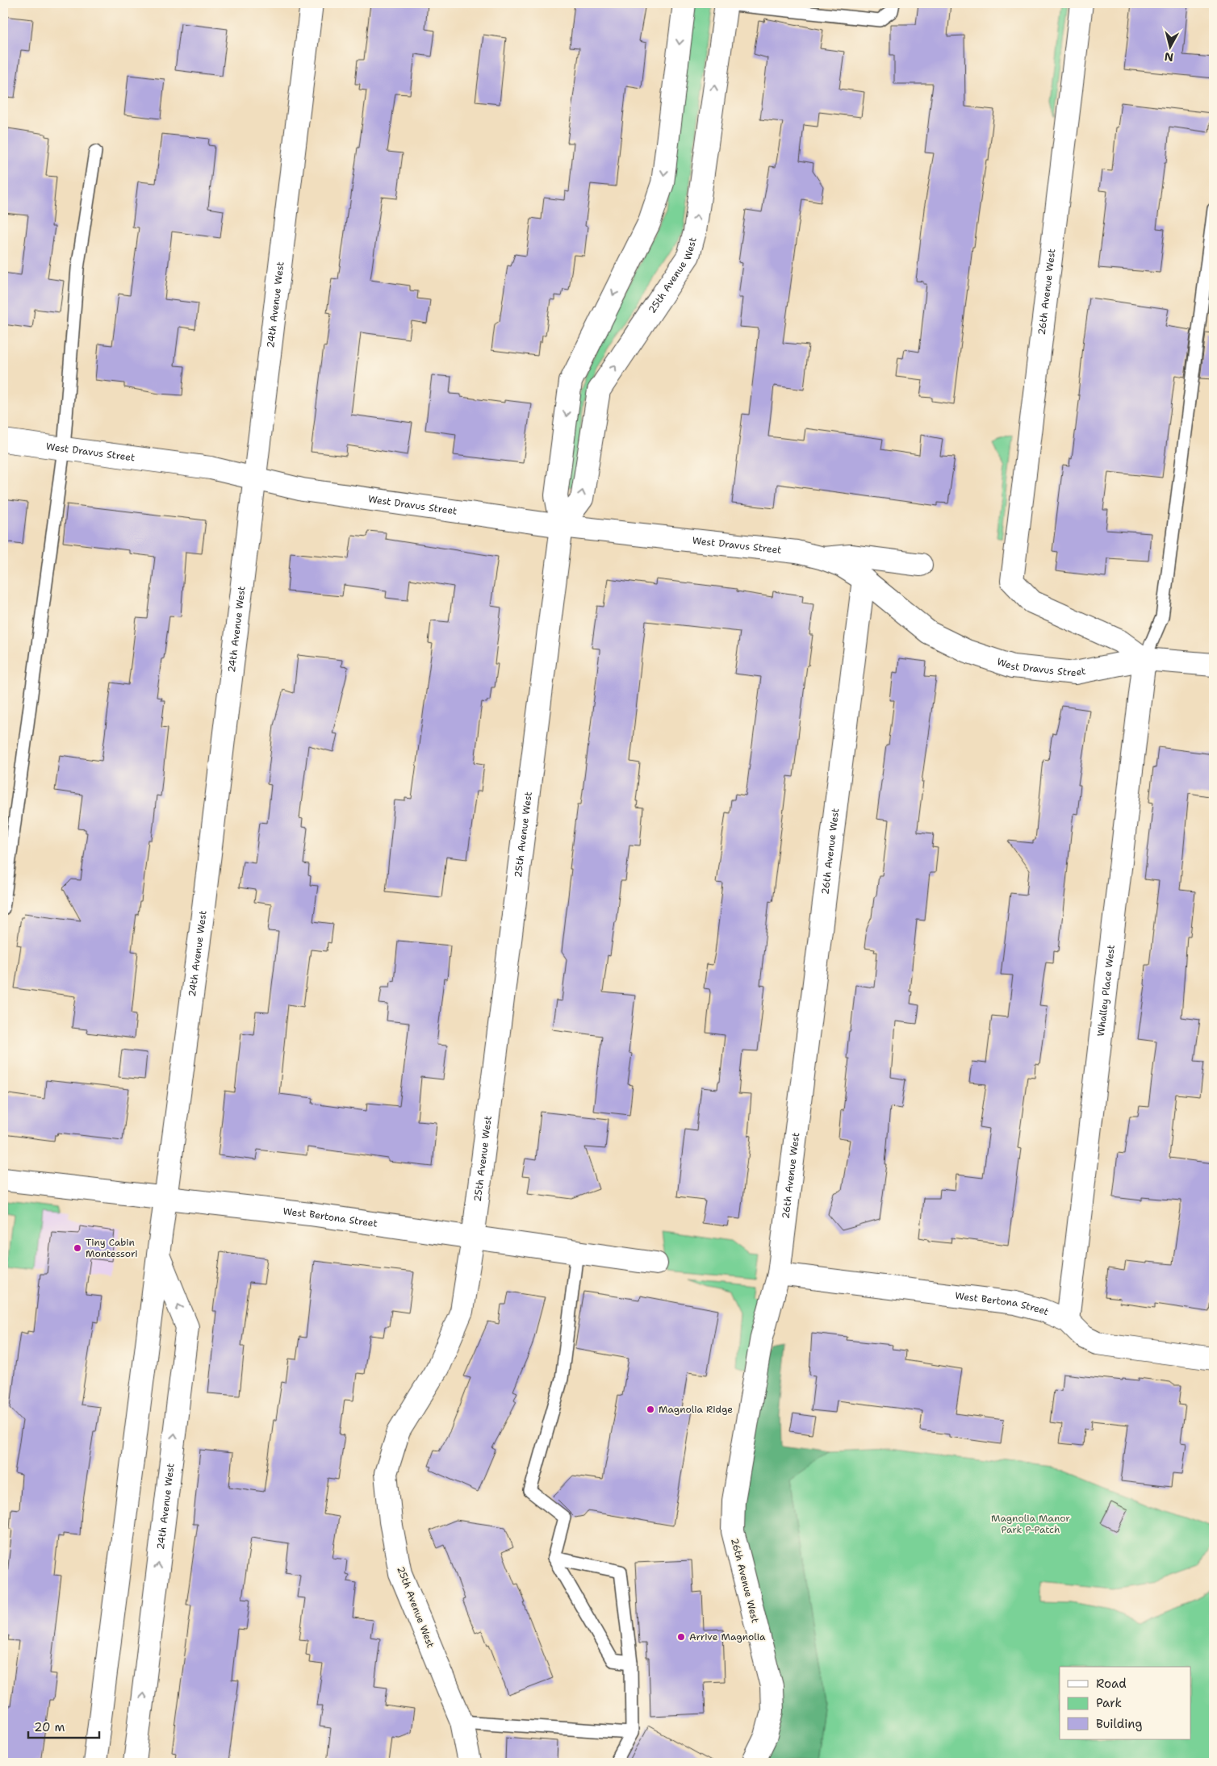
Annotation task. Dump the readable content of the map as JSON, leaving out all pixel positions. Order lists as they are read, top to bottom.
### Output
{
  "streets": {
    "street": [
      "25th Avenue West",
      "26th Avenue West",
      "24th Avenue West",
      "West Dravus Street",
      "Whalley Place West",
      "West Bertona Street"
    ]
  },
  "crossings": [
    ["25th Avenue West", "West Dravus Street"],
    ["25th Avenue West", "West Bertona Street"],
    ["26th Avenue West", "West Dravus Street"],
    ["26th Avenue West", "Whalley Place West"],
    ["26th Avenue West", "West Bertona Street"],
    ["24th Avenue West", "West Dravus Street"],
    ["24th Avenue West", "West Bertona Street"],
    ["West Dravus Street", "Whalley Place West"],
    ["Whalley Place West", "West Bertona Street"]
  ],
  "parks": ["Magnolia Manor Park P-Patch"],
  "places": ["Tiny Cabin Montessori", "Magnolia Ridge", "Arrive Magnolia"],
  "legend": ["Road", "Park", "Building"],
  "scale_bar": "20 m",
  "north": "bottom"
}
